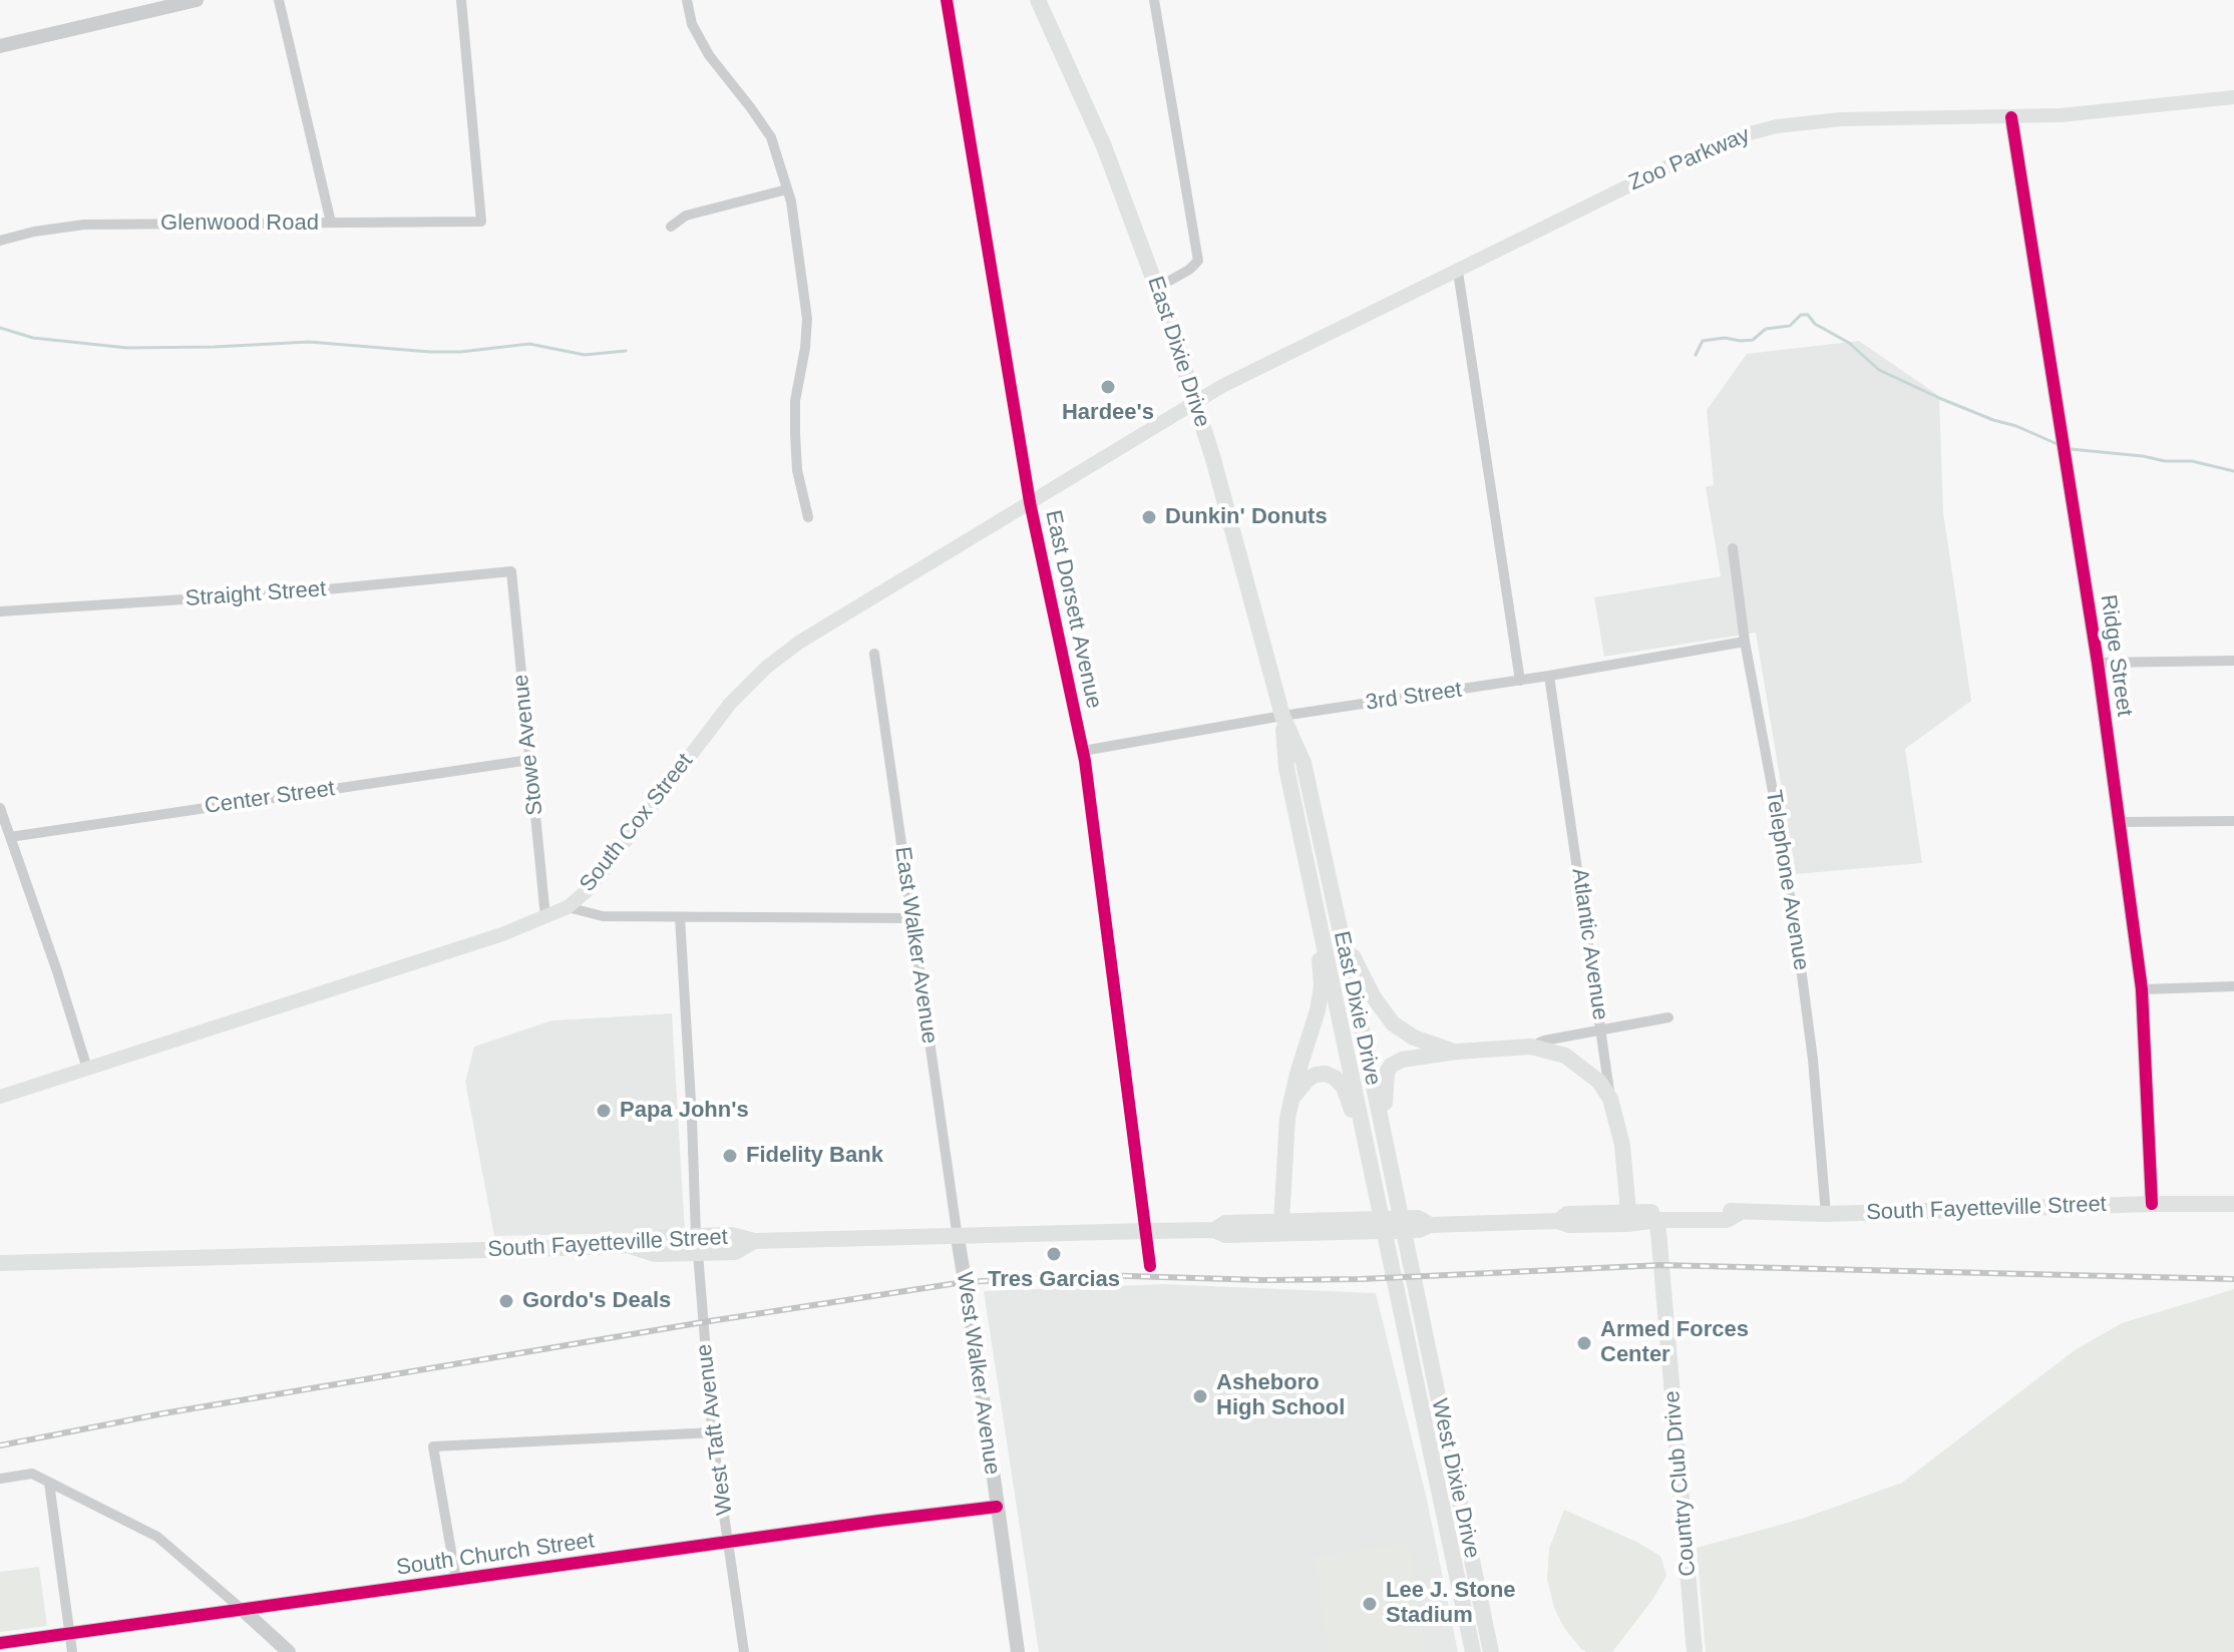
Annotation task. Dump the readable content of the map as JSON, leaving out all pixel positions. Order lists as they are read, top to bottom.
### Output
{
  "streets": {
    "main road": [
      "Zoo Parkway",
      "East Dixie Drive",
      "South Cox Street",
      "Atlantic Avenue",
      "South Fayetteville Street",
      "West Dixie Drive",
      "Country Club Drive"
    ],
    "street": [
      "Glenwood Road",
      "Straight Street",
      "East Dorsett Avenue",
      "Ridge Street",
      "3rd Street",
      "Stowe Avenue",
      "Center Street",
      "Telephone Avenue",
      "East Walker Avenue",
      "West Walker Avenue",
      "West Taft Avenue",
      "South Church Street"
    ]
  },
  "crossings": [
    ["Zoo Parkway", "East Dixie Drive"],
    ["Zoo Parkway", "Ridge Street"],
    ["Zoo Parkway", "South Cox Street"],
    ["East Dixie Drive", "3rd Street"],
    ["East Dixie Drive", "South Cox Street"],
    ["East Dixie Drive", "West Dixie Drive"],
    ["Straight Street", "Stowe Avenue"],
    ["East Dorsett Avenue", "3rd Street"],
    ["East Dorsett Avenue", "South Cox Street"],
    ["East Dorsett Avenue", "South Fayetteville Street"],
    ["Ridge Street", "South Fayetteville Street"],
    ["3rd Street", "Telephone Avenue"],
    ["3rd Street", "Atlantic Avenue"],
    ["Stowe Avenue", "Center Street"],
    ["Stowe Avenue", "South Cox Street"],
    ["Telephone Avenue", "South Fayetteville Street"],
    ["Atlantic Avenue", "South Fayetteville Street"],
    ["East Walker Avenue", "South Fayetteville Street"],
    ["East Walker Avenue", "West Walker Avenue"],
    ["South Fayetteville Street", "West Walker Avenue"],
    ["South Fayetteville Street", "Country Club Drive"],
    ["West Walker Avenue", "South Church Street"],
    ["West Taft Avenue", "South Church Street"]
  ],
  "places": [
    "Hardee's",
    "Dunkin' Donuts",
    "Papa John's",
    "Fidelity Bank",
    "Tres Garcias",
    "Gordo's Deals",
    "Armed Forces Center",
    "Asheboro High School",
    "Lee J. Stone Stadium"
  ]
}
